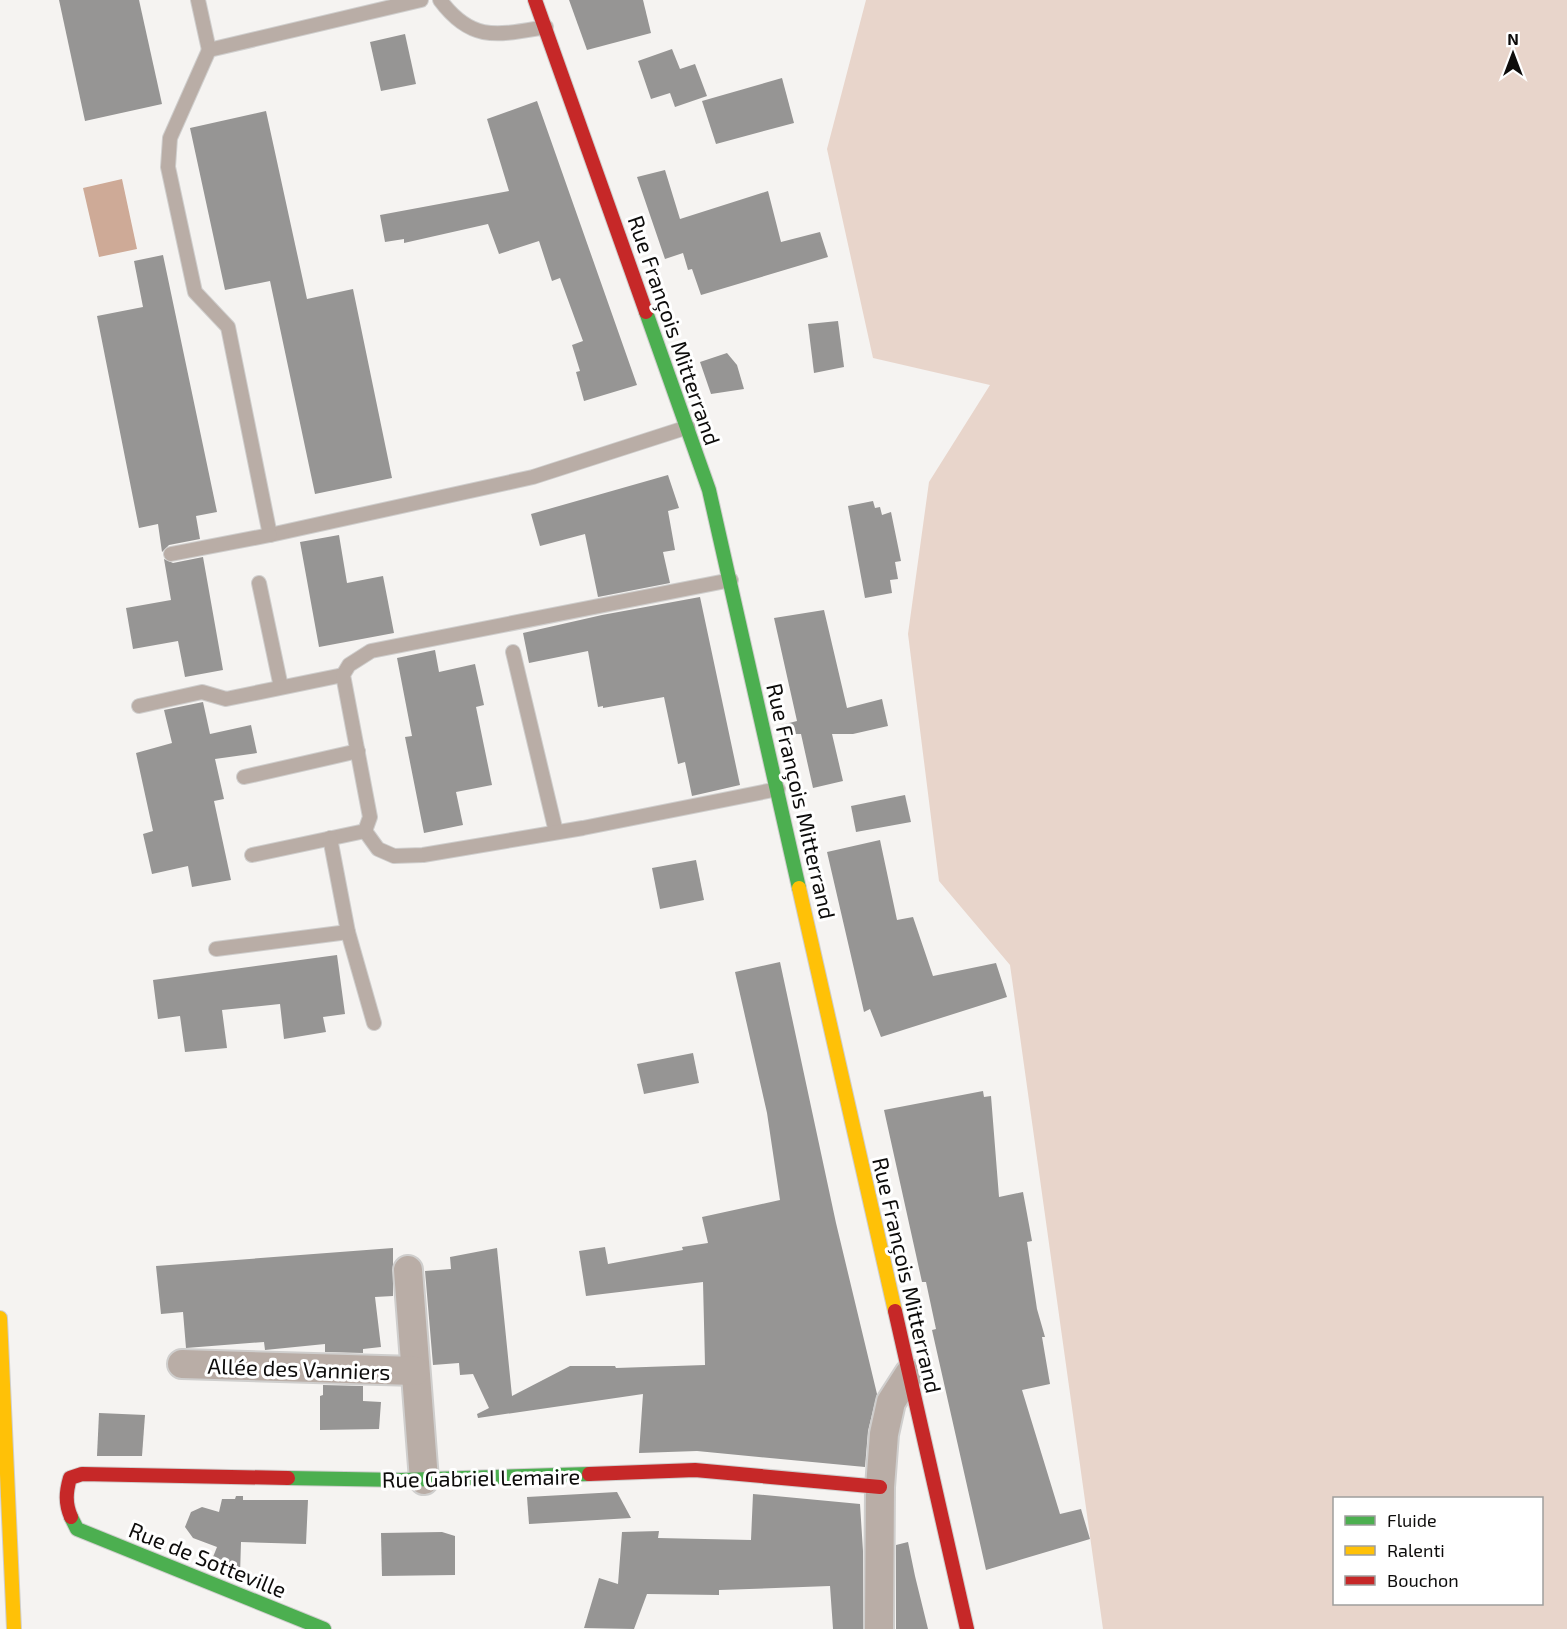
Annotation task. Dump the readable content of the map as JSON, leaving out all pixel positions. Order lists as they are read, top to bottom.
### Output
{
  "streets": {
    "street": [
      "Rue François Mitterrand",
      "Allée des Vanniers",
      "Rue Gabriel Lemaire",
      "Rue de Sotteville"
    ]
  },
  "crossings": [
    ["Allée des Vanniers", "Rue Gabriel Lemaire"],
    ["Rue Gabriel Lemaire", "Rue de Sotteville"]
  ],
  "legend": ["Fluide", "Ralenti", "Bouchon"],
  "north": "top"
}
